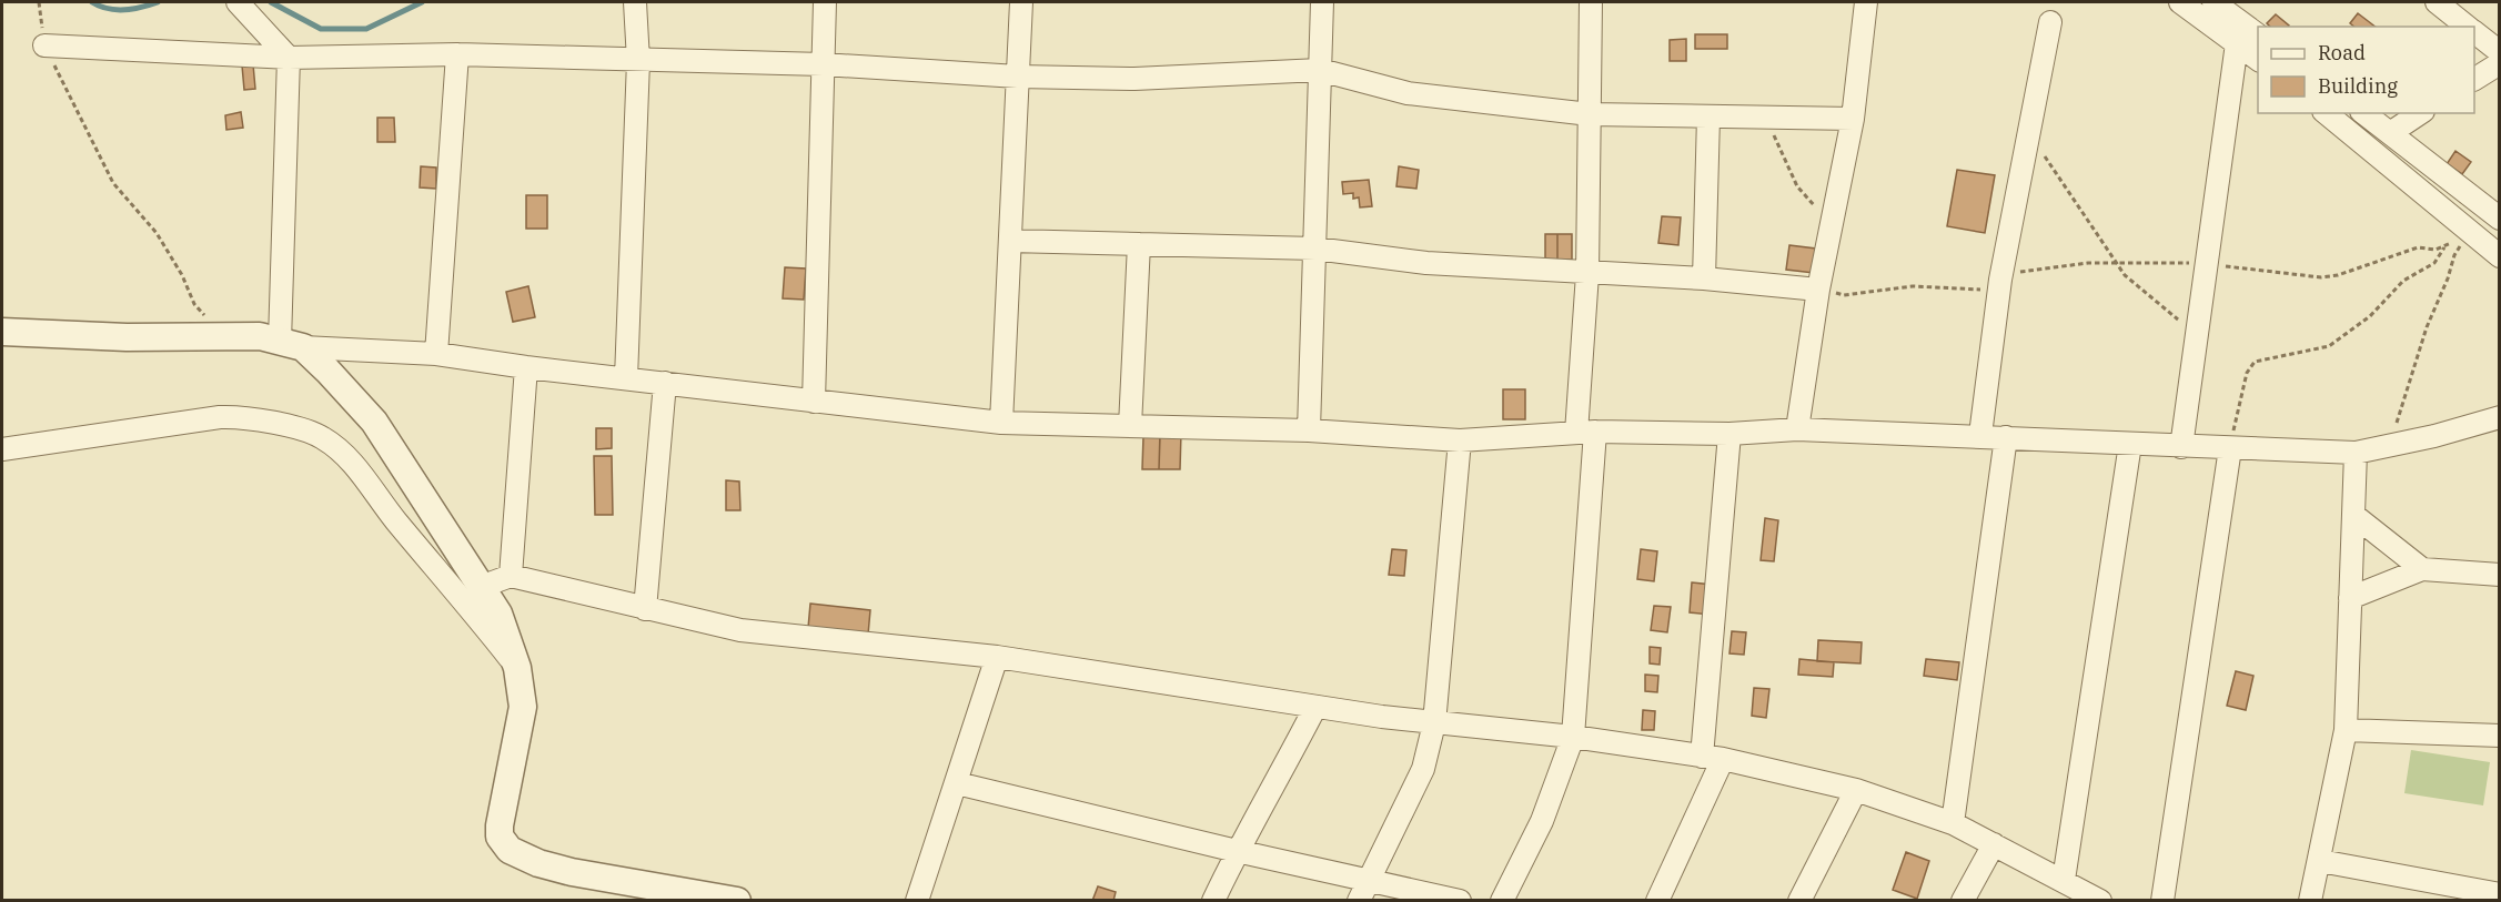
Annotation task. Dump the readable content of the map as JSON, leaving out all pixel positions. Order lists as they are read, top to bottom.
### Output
{
  "legend": ["Road", "Building"]
}
